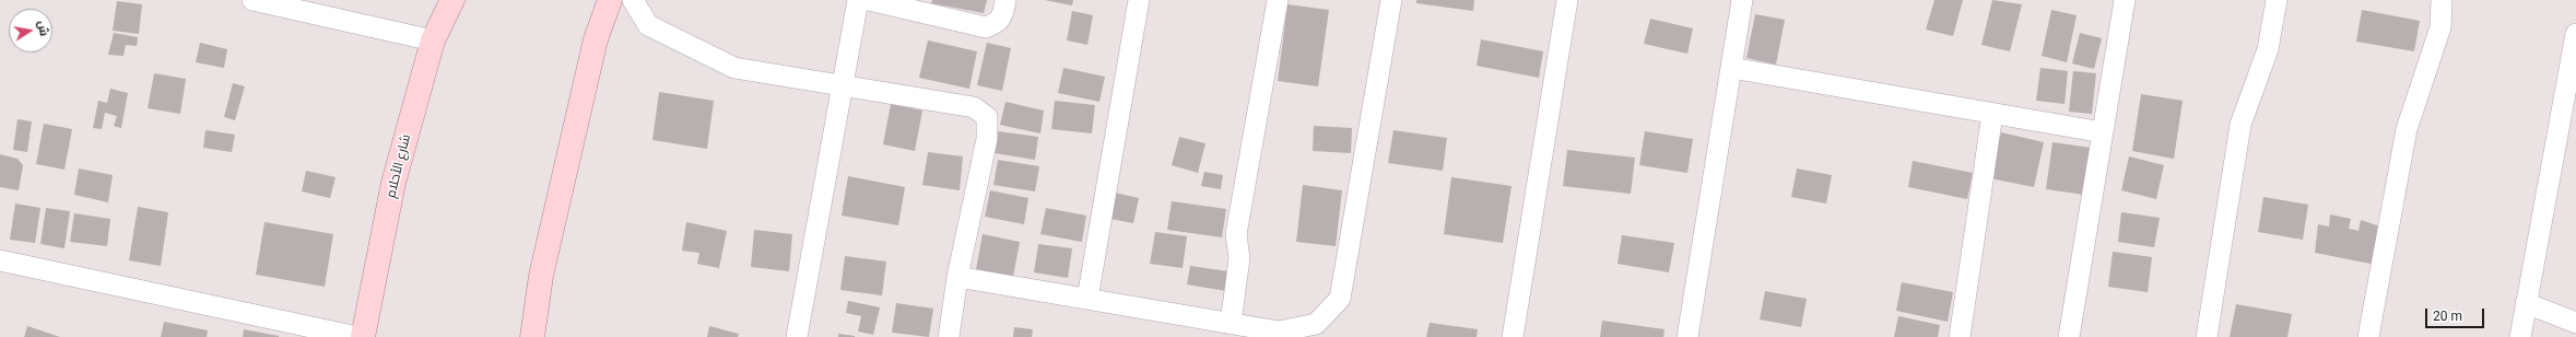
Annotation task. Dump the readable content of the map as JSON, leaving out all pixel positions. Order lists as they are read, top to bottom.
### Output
{
  "streets": {
    "main road": ["شارع الأحلام"]
  },
  "scale_bar": "20 m",
  "north": "right"
}
